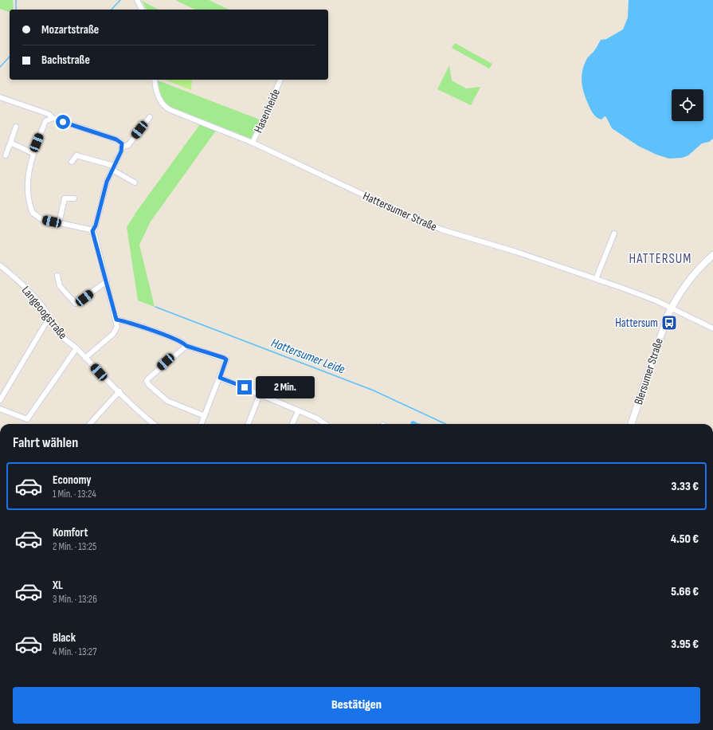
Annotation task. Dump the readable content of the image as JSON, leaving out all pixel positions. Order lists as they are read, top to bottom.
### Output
{
  "streets": {
    "main road": ["Blersumer Straße"],
    "street": ["Hasenheide", "Hattersumer Straße", "Langeoogstraße"]
  },
  "crossings": [
    ["Hasenheide", "Hattersumer Straße"],
    ["Hattersumer Straße", "Blersumer Straße"]
  ],
  "districts": ["HATTERSUM"],
  "water": ["Hattersumer Leide"],
  "places": {
    "bus stop": ["Hattersum"]
  },
  "page": {
    "banner": ["Mozartstraße", "Bachstraße"],
    "bubble": "2 Min.",
    "heading": "Fahrt wählen",
    "list": [
      {
        "name": "Economy",
        "note": "1 Min. · 13:24",
        "value": "3.33 €"
      },
      {
        "name": "Komfort",
        "note": "2 Min. · 13:25",
        "value": "4.50 €"
      },
      {
        "name": "XL",
        "note": "3 Min. · 13:26",
        "value": "5.66 €"
      },
      {
        "name": "Black",
        "note": "4 Min. · 13:27",
        "value": "3.95 €"
      }
    ],
    "buttons": "Bestätigen"
  }
}
